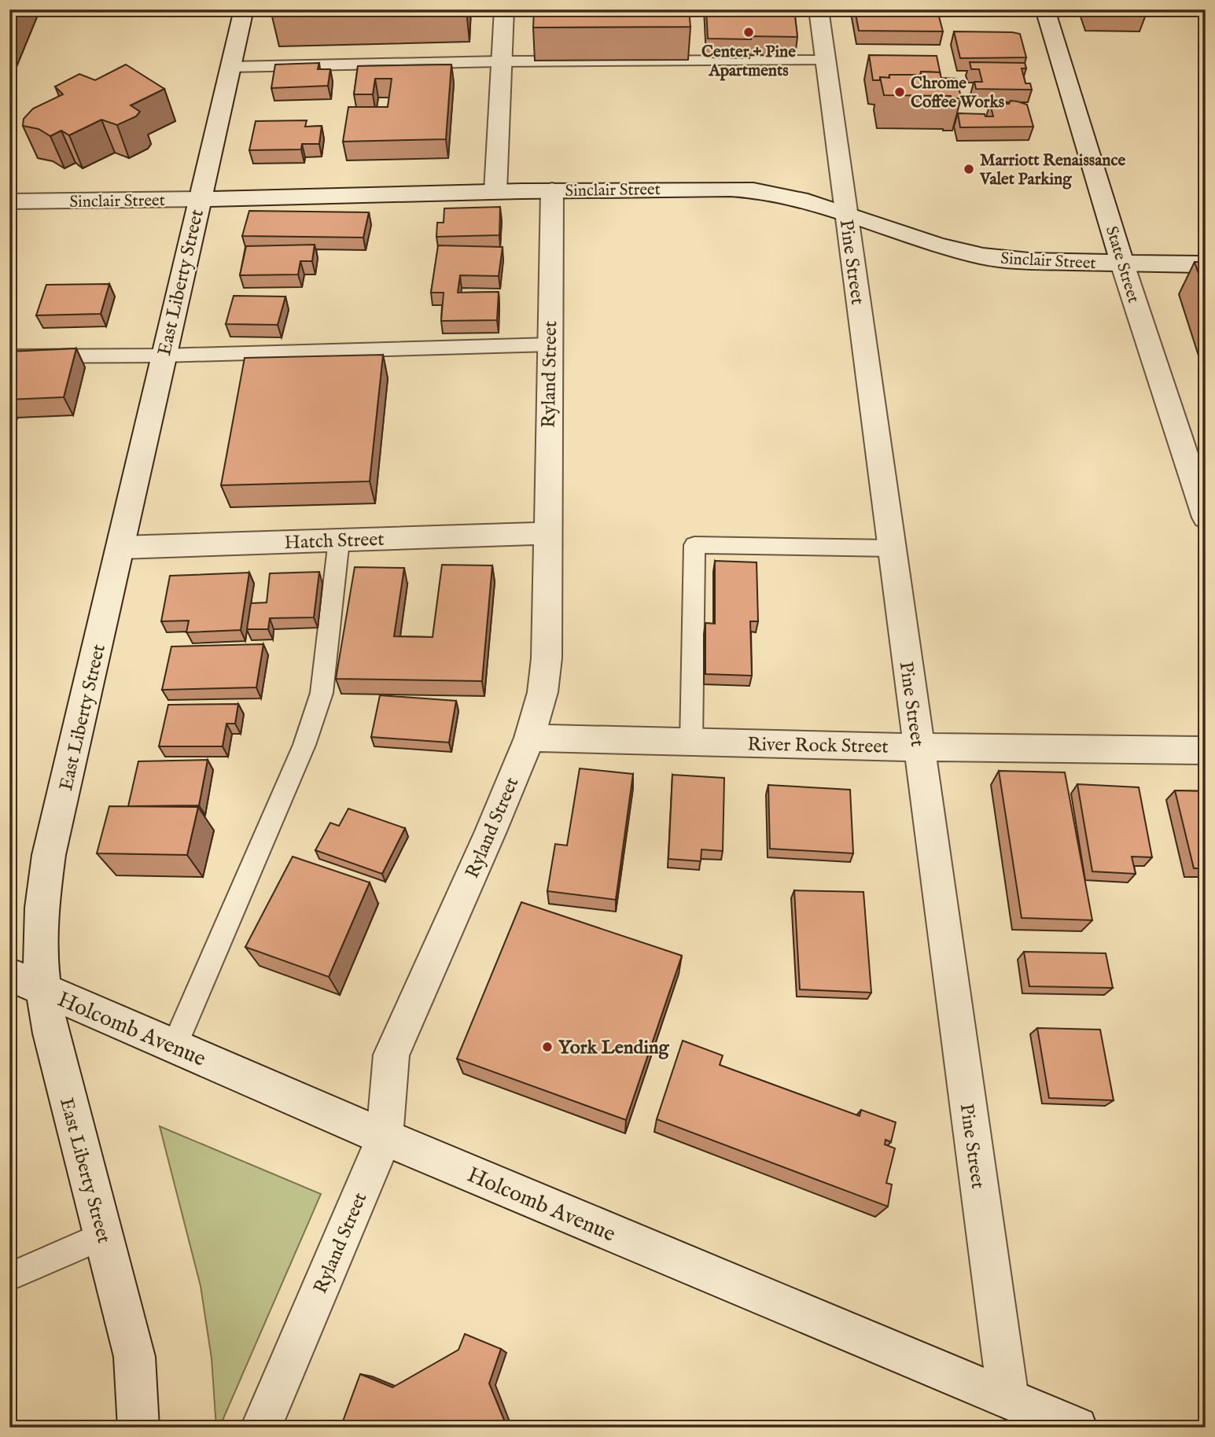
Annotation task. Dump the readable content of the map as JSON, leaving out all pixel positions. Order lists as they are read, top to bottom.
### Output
{
  "streets": {
    "street": [
      "Sinclair Street",
      "Pine Street",
      "State Street",
      "East Liberty Street",
      "Ryland Street",
      "Hatch Street",
      "River Rock Street",
      "Holcomb Avenue"
    ]
  },
  "crossings": [
    ["Sinclair Street", "Pine Street"],
    ["Sinclair Street", "State Street"],
    ["Sinclair Street", "East Liberty Street"],
    ["Sinclair Street", "Ryland Street"],
    ["Pine Street", "River Rock Street"],
    ["Pine Street", "Holcomb Avenue"],
    ["East Liberty Street", "Hatch Street"],
    ["East Liberty Street", "Holcomb Avenue"],
    ["Ryland Street", "Hatch Street"],
    ["Ryland Street", "River Rock Street"],
    ["Ryland Street", "Holcomb Avenue"]
  ],
  "places": [
    "Center + Pine Apartments",
    "Chrome Coffee Works",
    "Marriott Renaissance Valet Parking",
    "York Lending"
  ]
}
